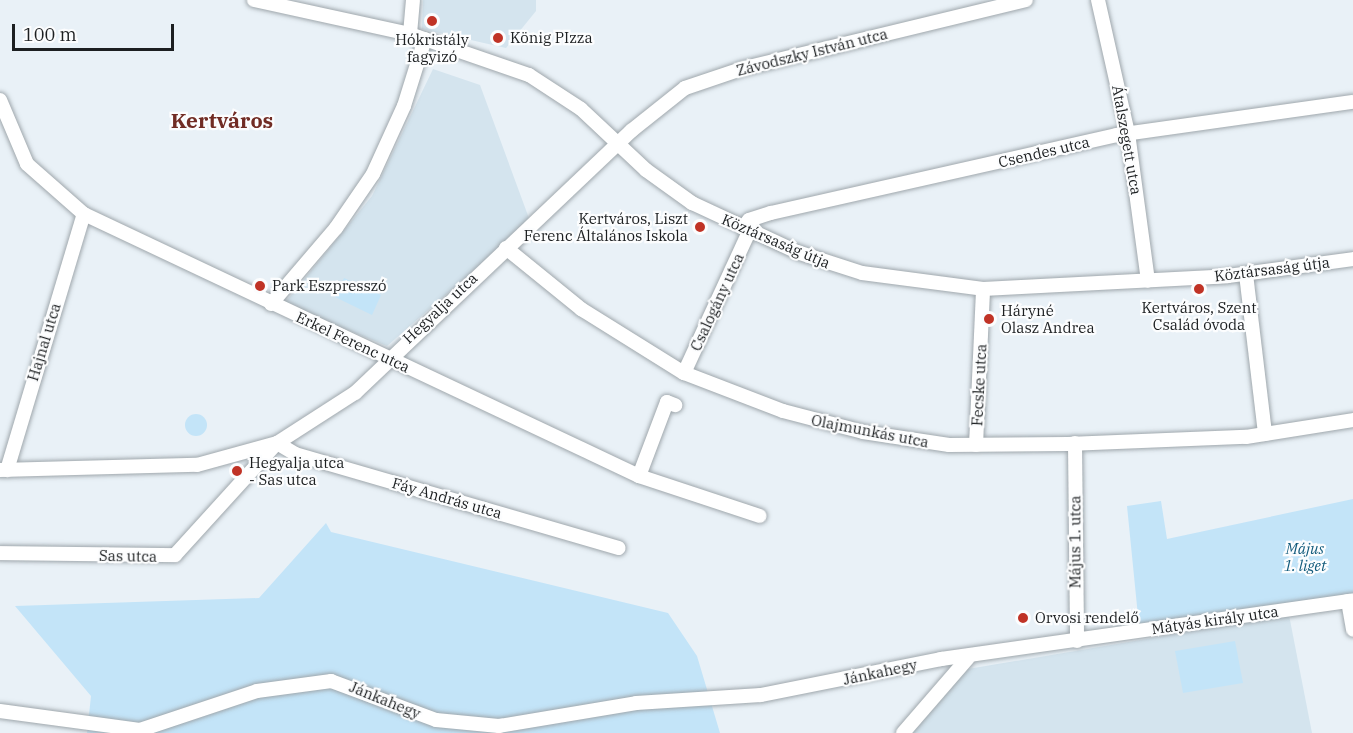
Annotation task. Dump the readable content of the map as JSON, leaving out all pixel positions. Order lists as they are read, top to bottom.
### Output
{
  "streets": {
    "street": [
      "Závodszky István utca",
      "Átalszegett utca",
      "Csendes utca",
      "Köztársaság útja",
      "Csalogány utca",
      "Hegyalja utca",
      "Hajnal utca",
      "Erkel Ferenc utca",
      "Fecske utca",
      "Olajmunkás utca",
      "Fáy András utca",
      "Május 1. utca",
      "Sas utca",
      "Mátyás király utca",
      "Jánkahegy"
    ]
  },
  "crossings": [
    ["Závodszky István utca", "Köztársaság útja"],
    ["Závodszky István utca", "Hegyalja utca"],
    ["Átalszegett utca", "Csendes utca"],
    ["Átalszegett utca", "Köztársaság útja"],
    ["Csendes utca", "Köztársaság útja"],
    ["Csendes utca", "Csalogány utca"],
    ["Köztársaság útja", "Csalogány utca"],
    ["Köztársaság útja", "Hegyalja utca"],
    ["Köztársaság útja", "Fecske utca"],
    ["Csalogány utca", "Olajmunkás utca"],
    ["Hegyalja utca", "Hajnal utca"],
    ["Hegyalja utca", "Erkel Ferenc utca"],
    ["Hegyalja utca", "Olajmunkás utca"],
    ["Hegyalja utca", "Fáy András utca"],
    ["Hegyalja utca", "Sas utca"],
    ["Hajnal utca", "Erkel Ferenc utca"],
    ["Fecske utca", "Olajmunkás utca"],
    ["Olajmunkás utca", "Május 1. utca"],
    ["Fáy András utca", "Sas utca"],
    ["Május 1. utca", "Mátyás király utca"],
    ["Mátyás király utca", "Jánkahegy"]
  ],
  "districts": ["Kertváros"],
  "parks": ["Május 1. liget"],
  "places": [
    "Hókristály fagyizó",
    "König PIzza",
    "Kertváros, Liszt Ferenc Általános Iskola",
    "Park Eszpresszó",
    "Kertváros, Szent Család óvoda",
    "Háryné Olasz Andrea",
    "Hegyalja utca - Sas utca",
    "Orvosi rendelő"
  ],
  "scale_bar": "100 m"
}
